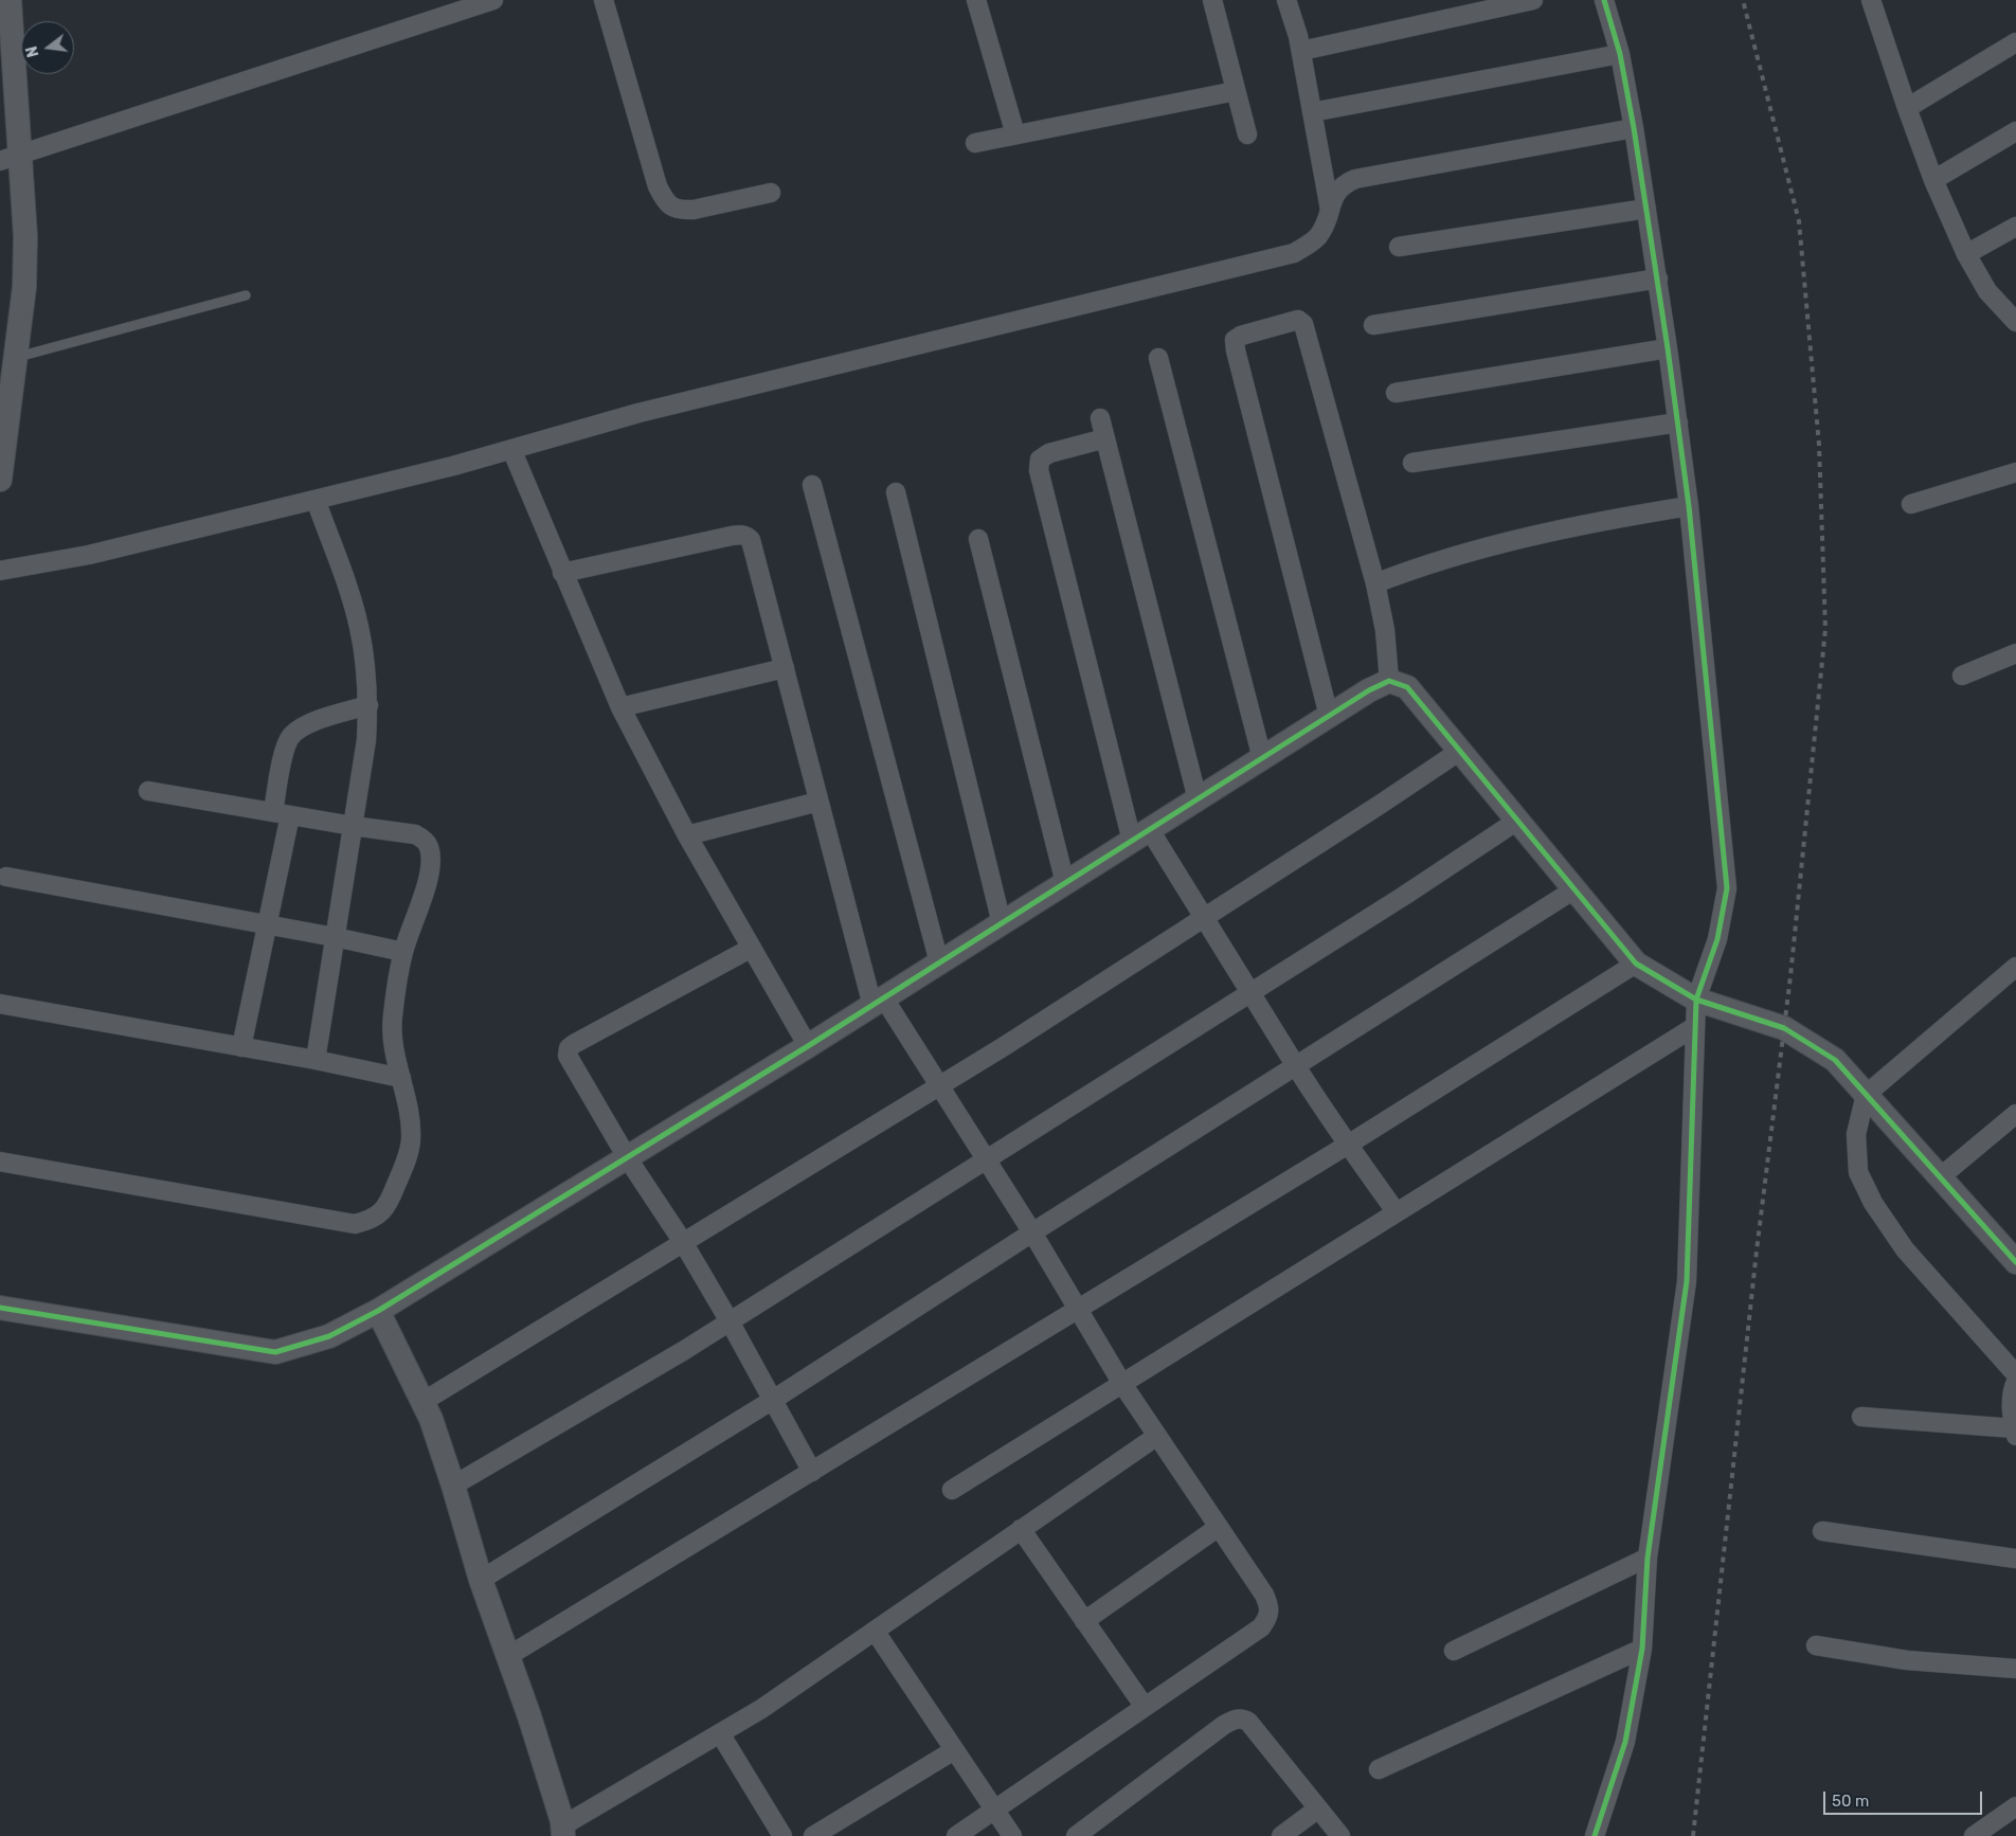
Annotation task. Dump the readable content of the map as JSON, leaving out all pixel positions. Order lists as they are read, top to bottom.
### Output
{
  "scale_bar": "50 m",
  "north": "left"
}
